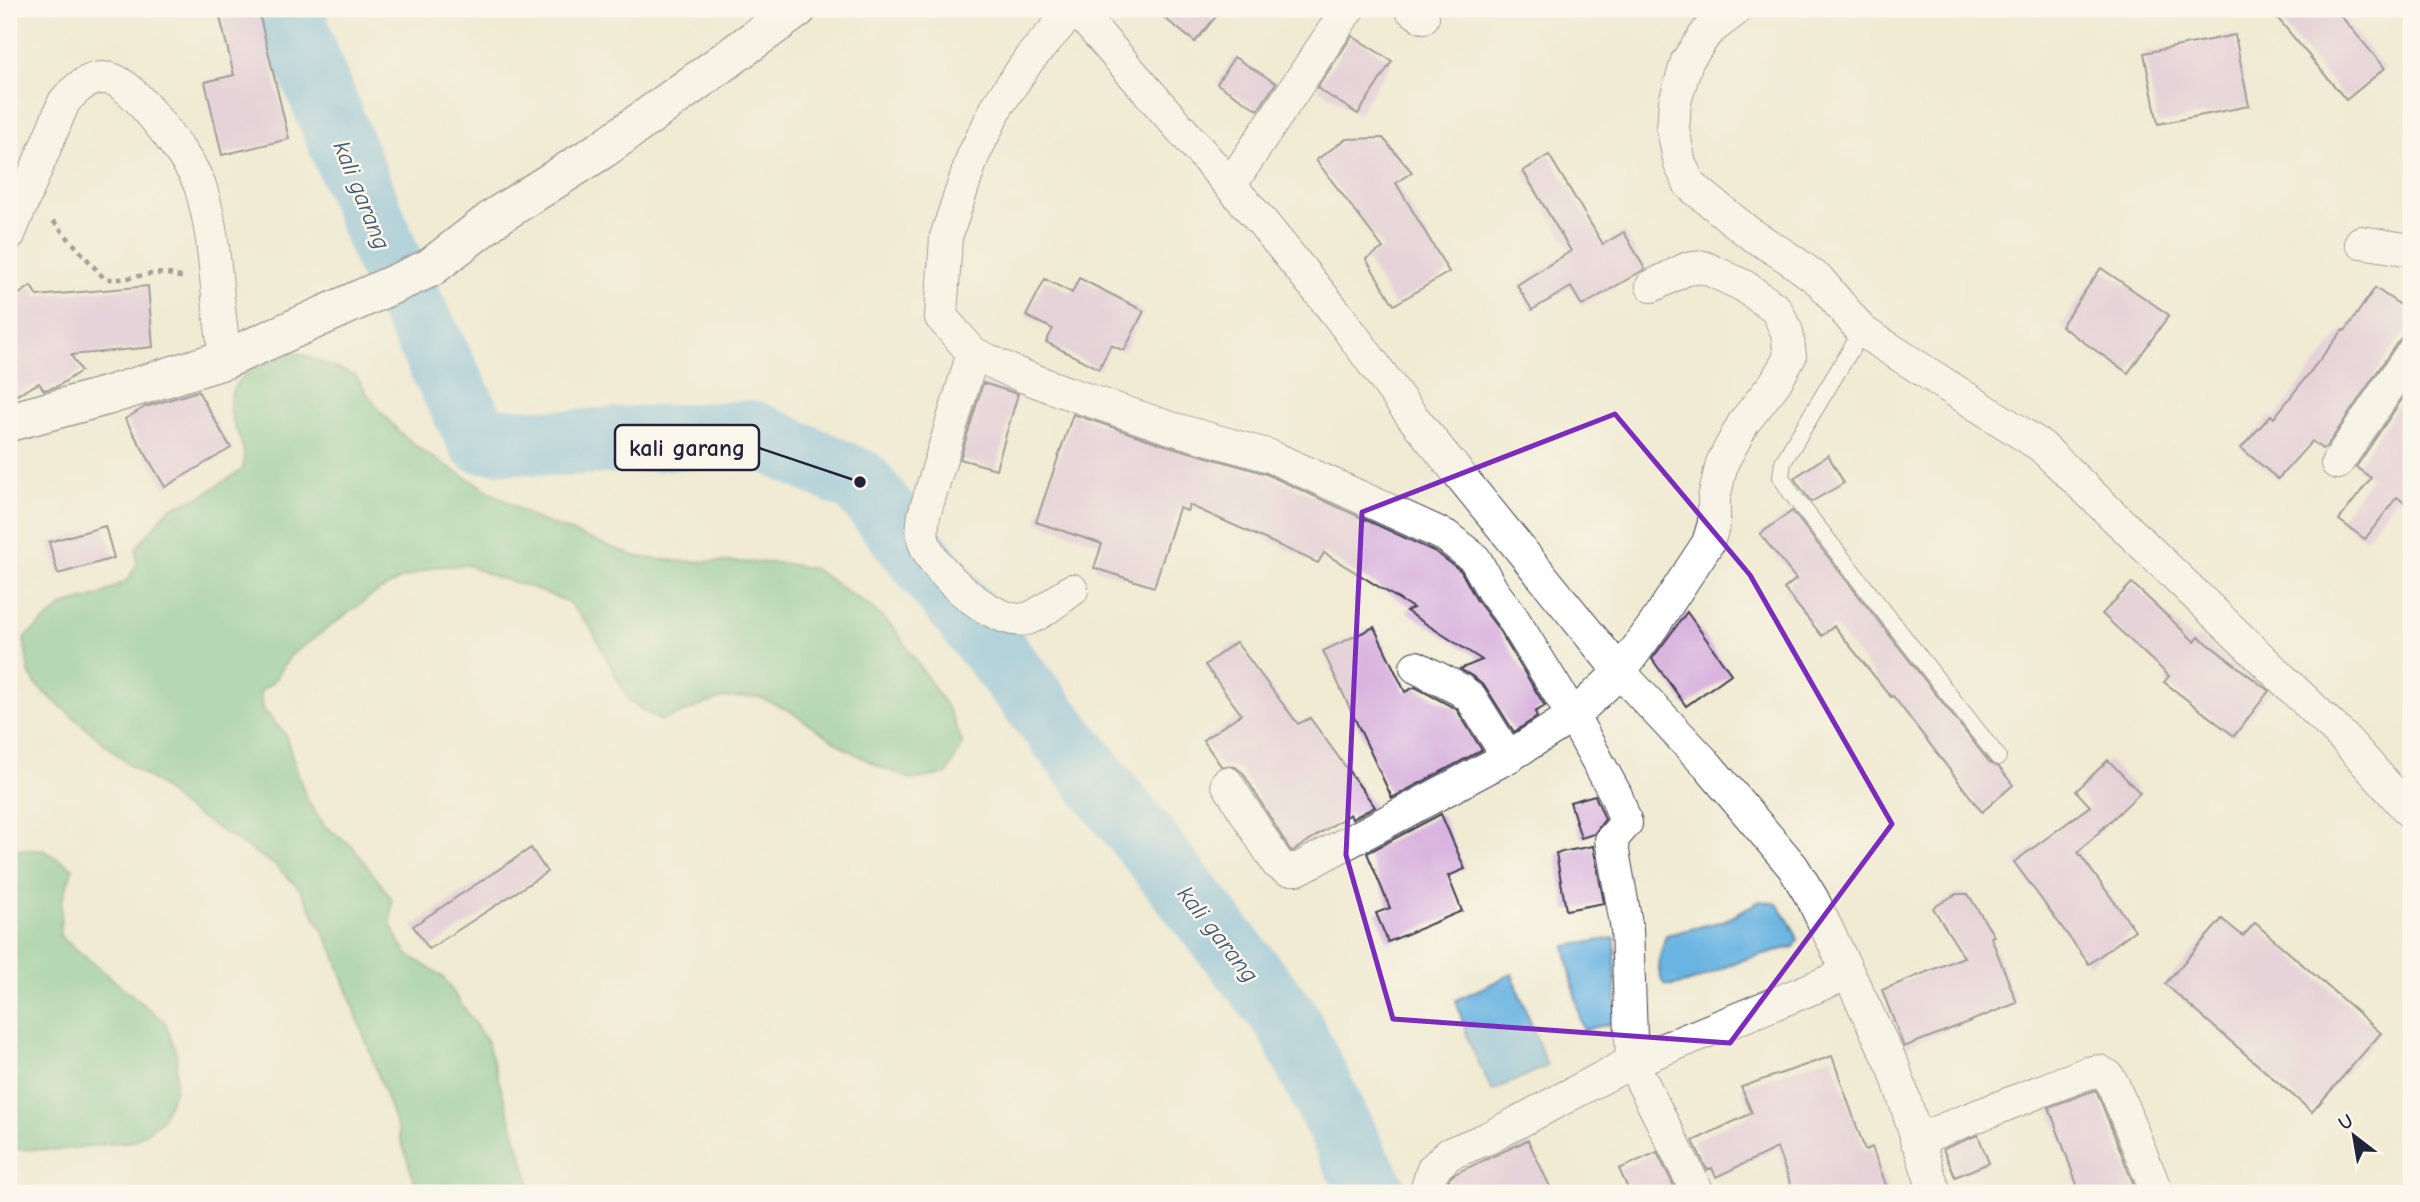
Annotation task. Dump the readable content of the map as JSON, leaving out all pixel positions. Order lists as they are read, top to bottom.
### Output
{
  "water": ["kali garang"],
  "places": ["kali garang"],
  "north": "top left"
}
